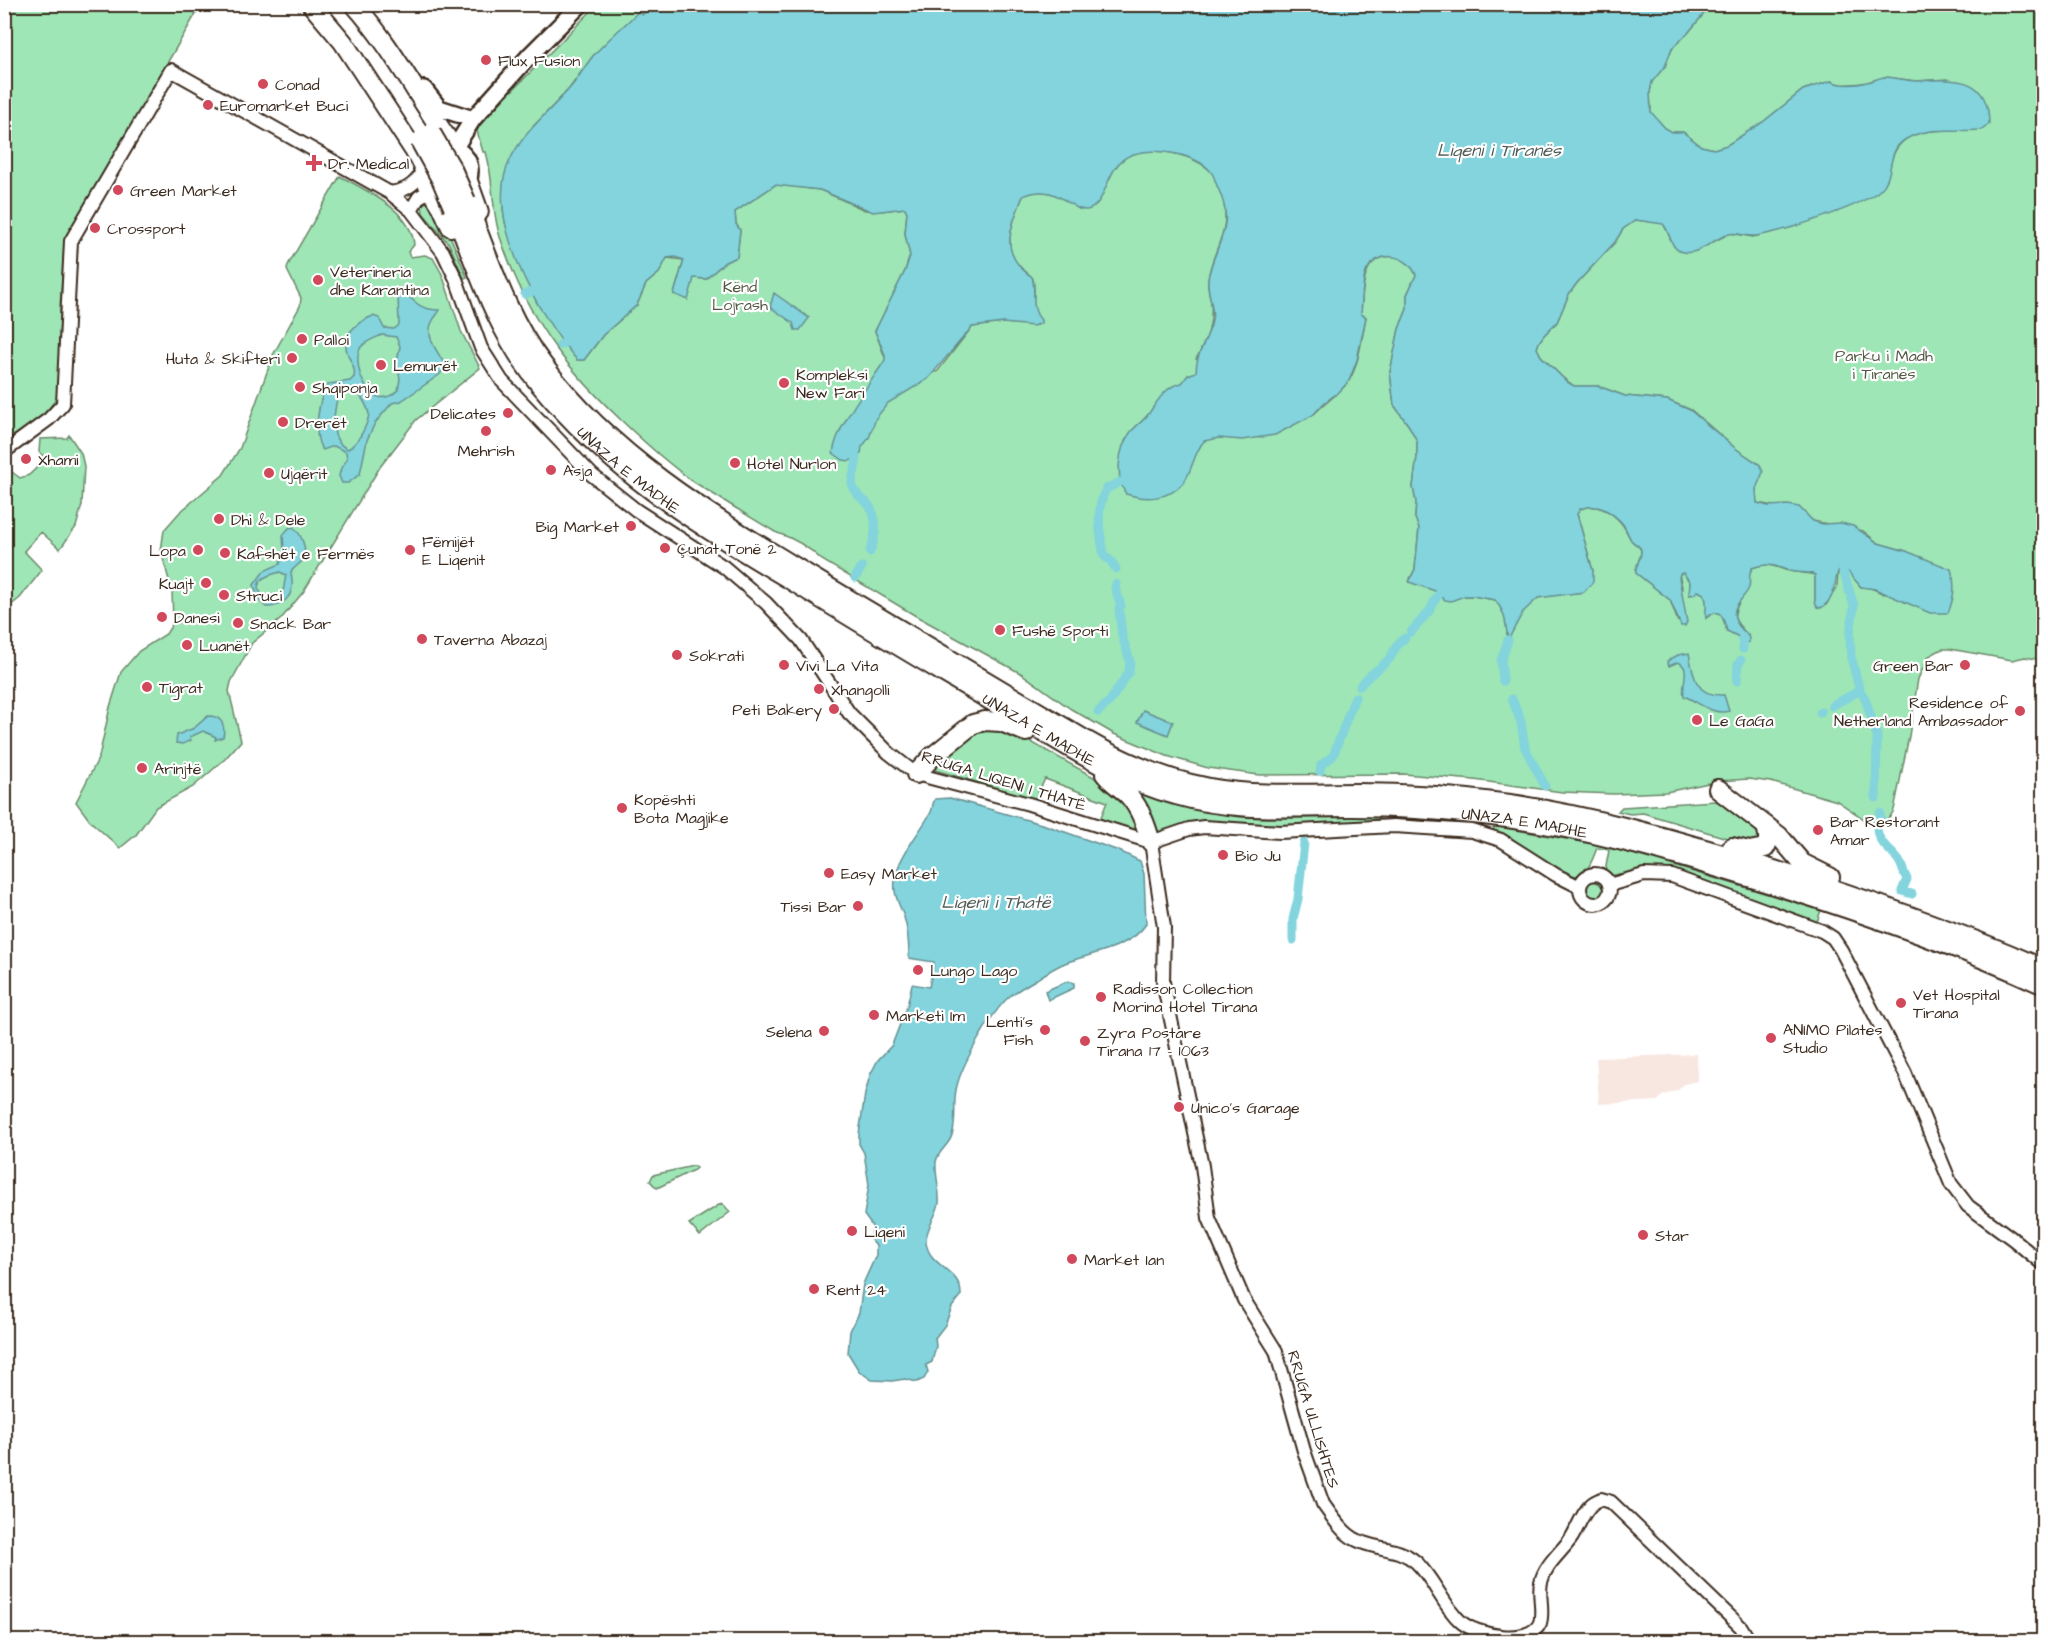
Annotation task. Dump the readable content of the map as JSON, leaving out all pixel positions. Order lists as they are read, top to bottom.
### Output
{
  "streets": {
    "highway": ["UNAZA E MADHE"],
    "street": ["RRUGA LIQENI I THATË", "RRUGA ULLISHTES"]
  },
  "crossings": [
    ["RRUGA LIQENI I THATË", "RRUGA ULLISHTES"]
  ],
  "water": ["Liqeni i Tiranës", "Liqeni i Thatë"],
  "parks": ["Kënd Lojrash", "Parku i Madh i Tiranës"],
  "places": {
    "other": [
      "Flux Fusion",
      "Conad",
      "Euromarket Buci",
      "Green Market",
      "Crossport",
      "Veterineria dhe Karantina",
      "Palloi",
      "Huta & Skifteri",
      "Lemurët",
      "Kompleksi New Fari",
      "Shqiponja",
      "Delicates",
      "Drerët",
      "Mehrish",
      "Xhami",
      "Hotel Nurlon",
      "Asja",
      "Ujqërit",
      "Dhi & Dele",
      "Big Market",
      "Çunat Tonë 2",
      "Lopa",
      "Fëmijët E Liqenit",
      "Kafshët e Fermës",
      "Kuajt",
      "Struci",
      "Danesi",
      "Snack Bar",
      "Fushë Sporti",
      "Taverna Abazaj",
      "Luanët",
      "Sokrati",
      "Vivi La Vita",
      "Green Bar",
      "Tigrat",
      "Xhangolli",
      "Peti Bakery",
      "Residence of Netherland Ambassador",
      "Le GaGa",
      "Arinjtë",
      "Kopështi Bota Magjike",
      "Bar Restorant Amar",
      "Bio Ju",
      "Easy Market",
      "Tissi Bar",
      "Lungo Lago",
      "Radisson Collection Morina Hotel Tirana",
      "Vet Hospital Tirana",
      "Marketi Im",
      "Lenti's Fish",
      "Selena",
      "ANIMO Pilates Studio",
      "Zyra Postare Tirana 17 - 1063",
      "Unico's Garage",
      "Liqeni",
      "Star",
      "Market Ian",
      "Rent 24"
    ],
    "health": ["Dr. Medical"]
  }
}
